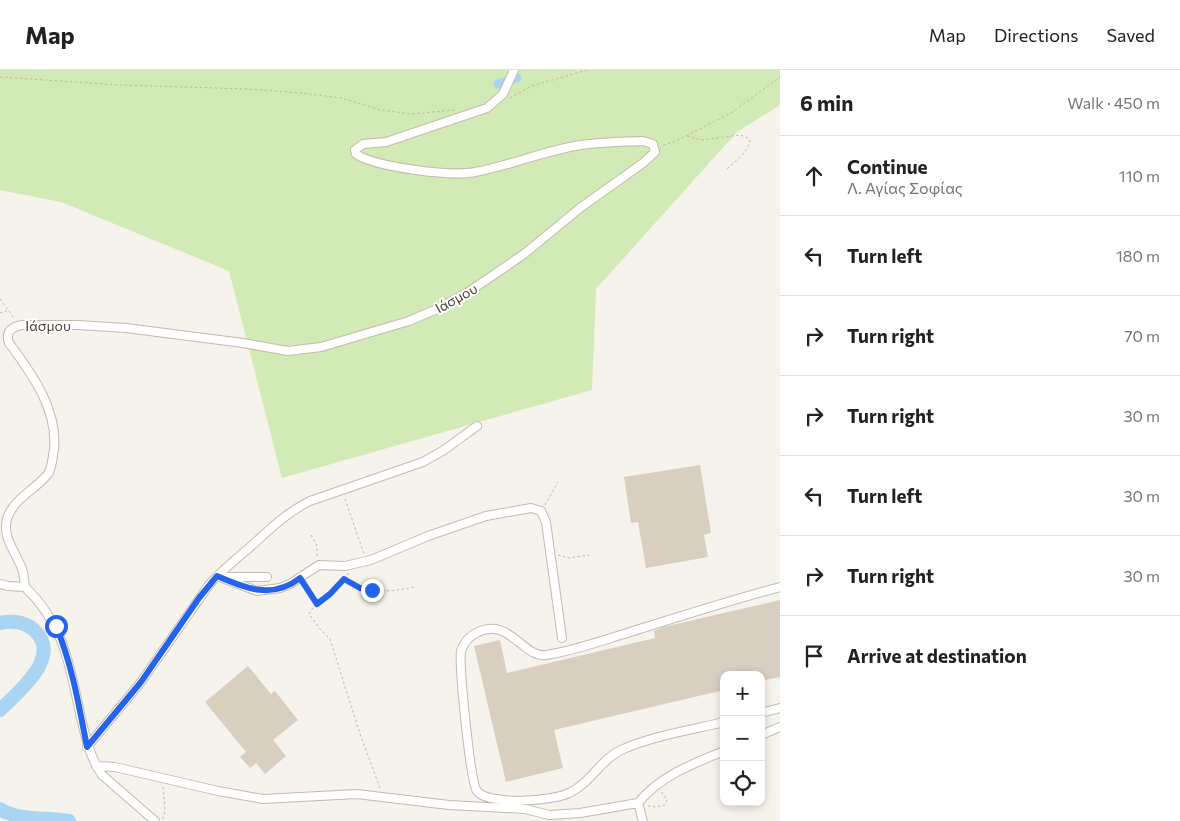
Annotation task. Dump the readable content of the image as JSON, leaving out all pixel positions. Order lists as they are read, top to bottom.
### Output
{
  "streets": {
    "street": ["Ιάσμου"]
  },
  "page": {
    "header": "Map",
    "nav": ["Map", "Directions", "Saved"],
    "heading": ["6 min", "Walk · 450 m"],
    "list": [
      ["Continue", "Λ. Αγίας Σοφίας", "110 m"],
      ["Turn left", "180 m"],
      ["Turn right", "70 m"],
      ["Turn right", "30 m"],
      ["Turn left", "30 m"],
      ["Turn right", "30 m"],
      "Arrive at destination"
    ],
    "map_buttons": ["+", "−"]
  }
}
